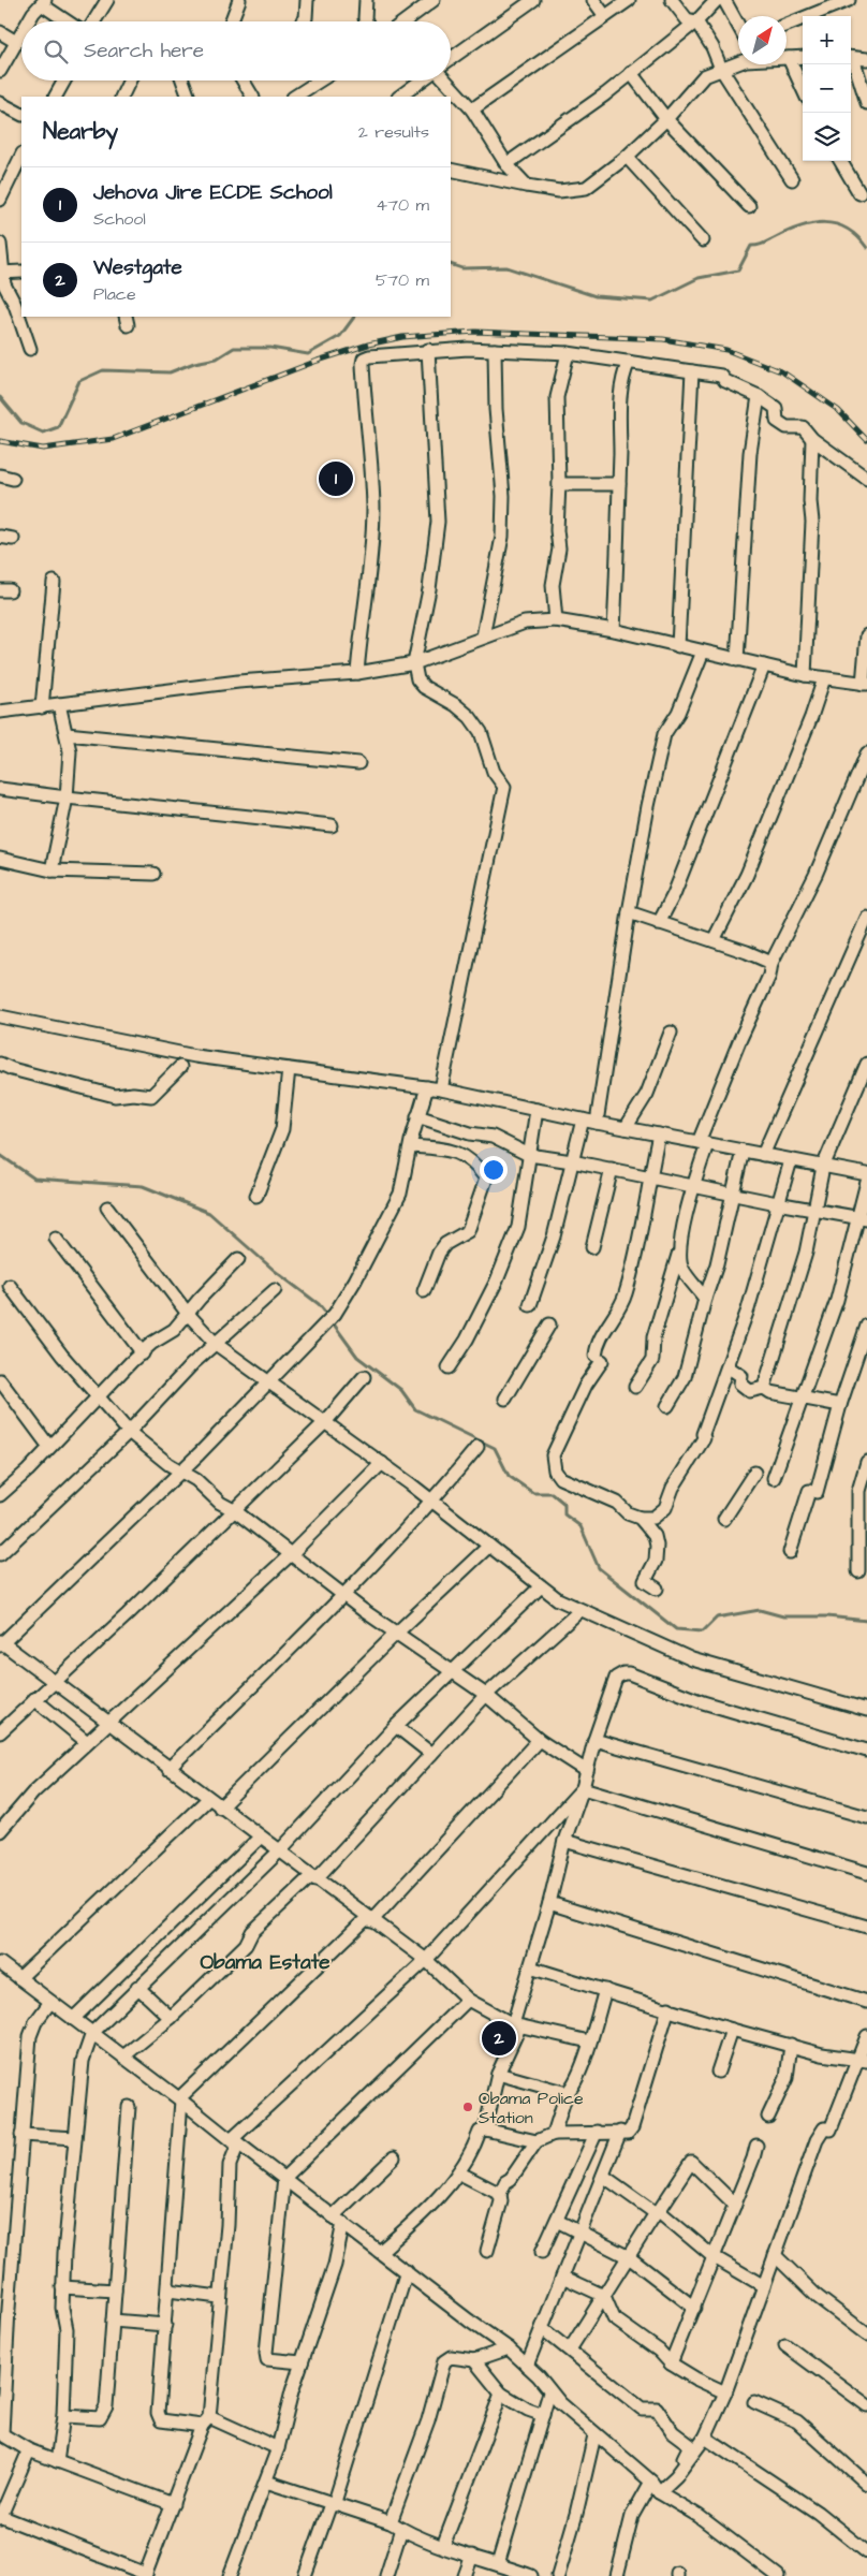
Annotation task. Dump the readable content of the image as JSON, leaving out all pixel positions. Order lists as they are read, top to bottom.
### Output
{
  "districts": ["Obama Estate"],
  "places": ["Obama Police Station"],
  "north": "top right",
  "page": {
    "map_buttons": ["+", "−"],
    "search": "Search here",
    "heading": ["Nearby", "2 results"],
    "list": [
      {
        "mark": "1",
        "name": "Jehova Jire ECDE School",
        "note": "School",
        "value": "470 m"
      },
      {
        "mark": "2",
        "name": "Westgate",
        "note": "Place",
        "value": "570 m"
      }
    ],
    "pins": ["1", "2"]
  }
}
